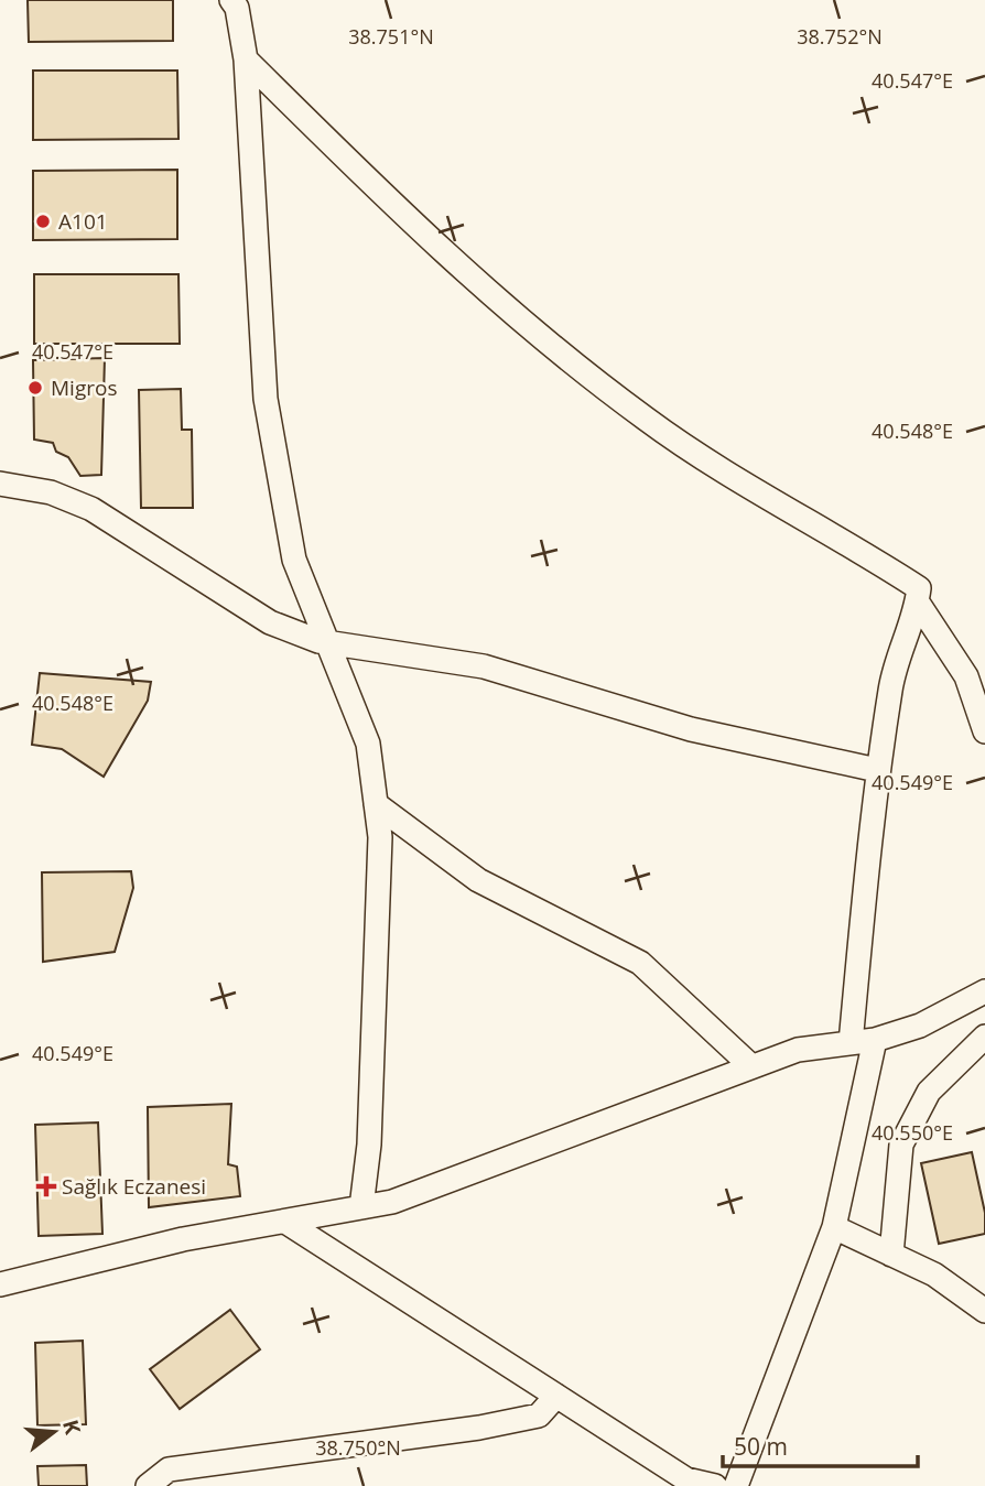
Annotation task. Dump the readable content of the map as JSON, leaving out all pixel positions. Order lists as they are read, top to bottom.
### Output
{
  "places": {
    "other": ["A101", "Migros"],
    "health": ["Sağlık Eczanesi"]
  },
  "scale_bar": "50 m",
  "north": "right",
  "coordinates": [
    "38.751°N",
    "38.752°N",
    "40.547°E",
    "40.548°E",
    "40.549°E",
    "40.550°E",
    "38.750°N"
  ]
}
